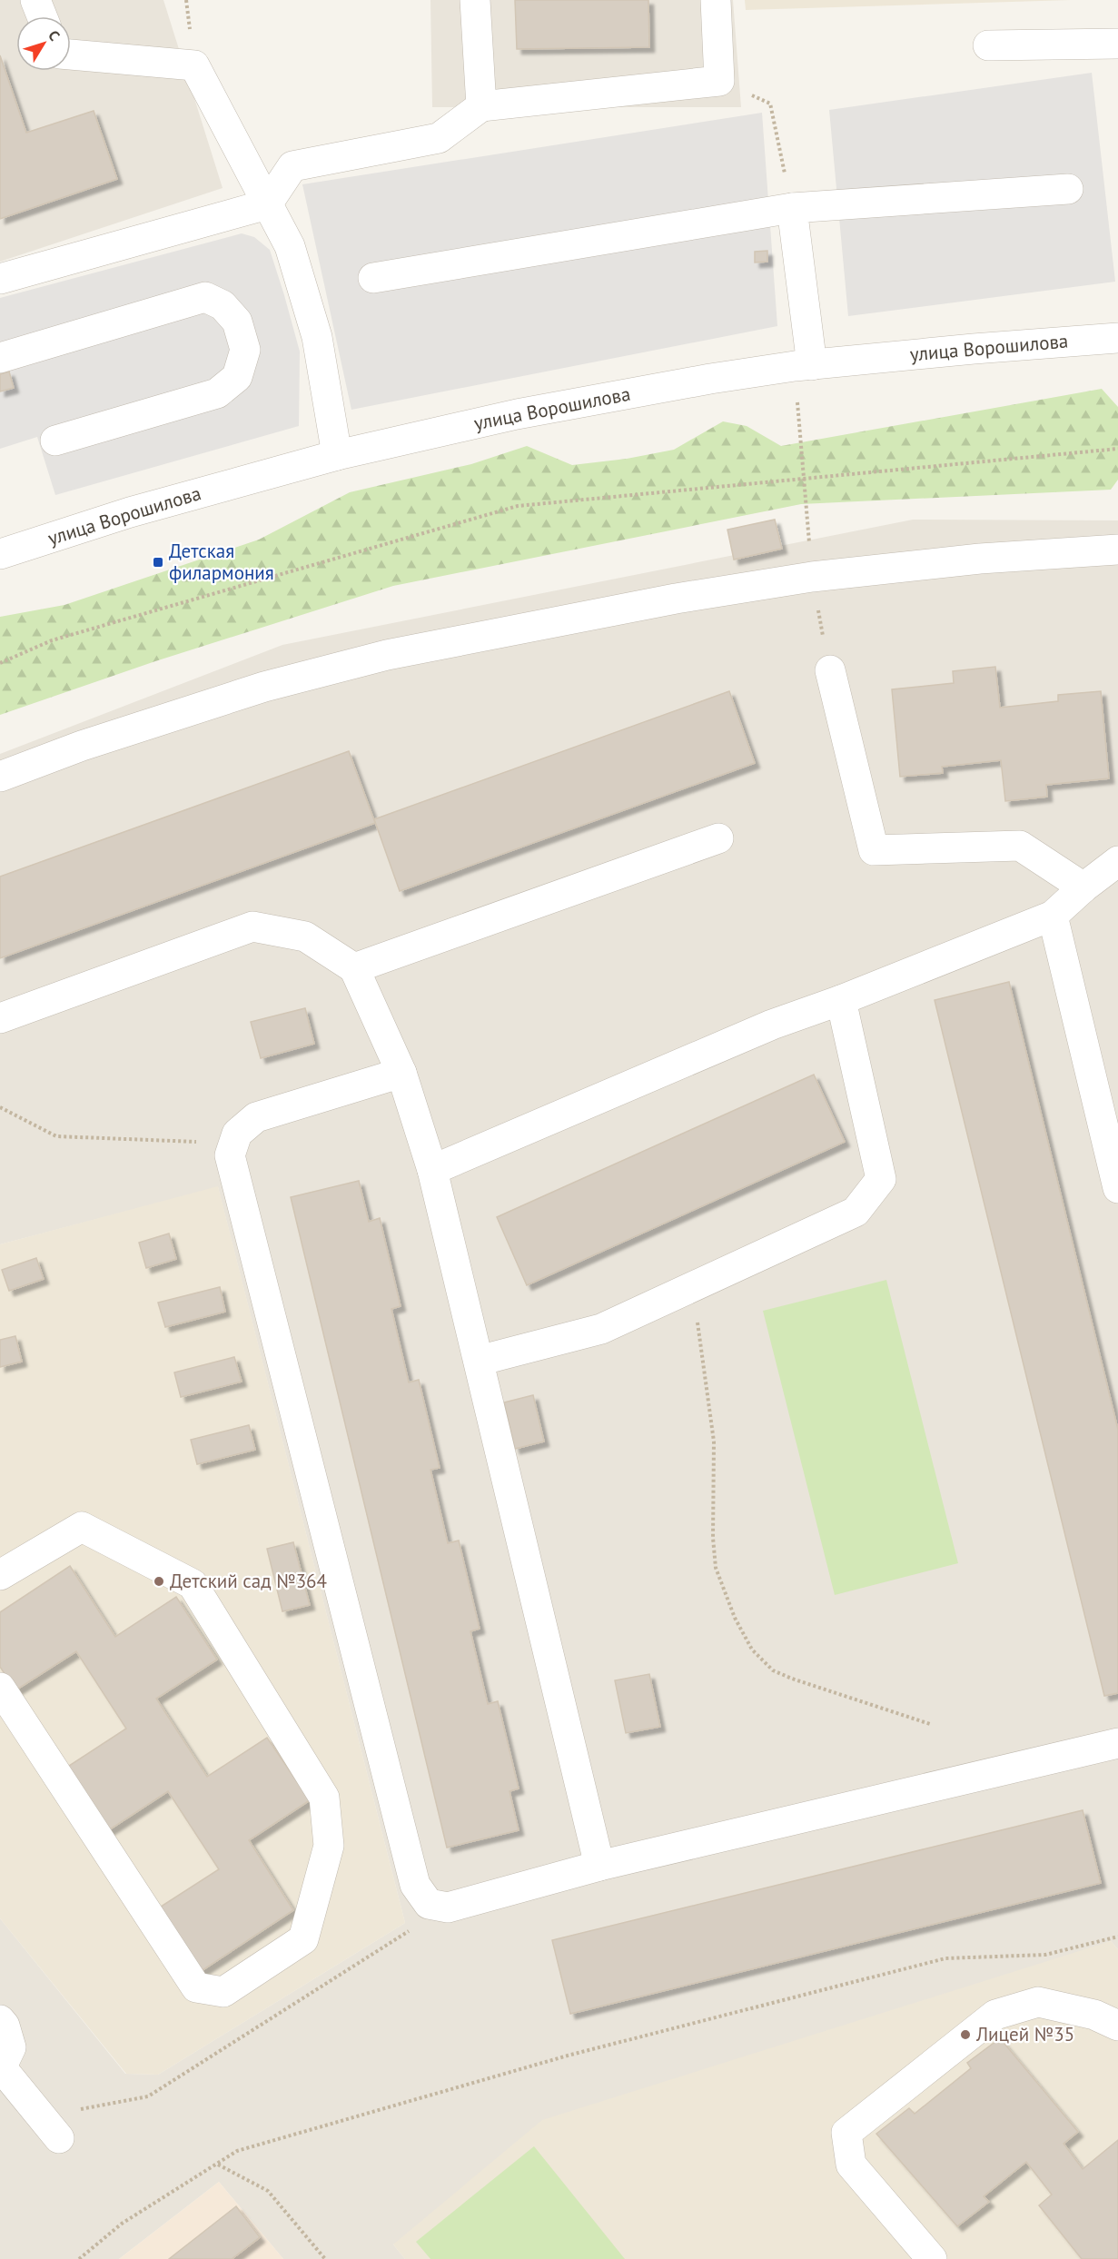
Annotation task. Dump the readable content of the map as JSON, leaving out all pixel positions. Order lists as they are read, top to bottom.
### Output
{
  "streets": {
    "street": ["улица Ворошилова"]
  },
  "places": {
    "transit": ["Детская филармония"],
    "other": ["Детский сад №364", "Лицей №35"]
  },
  "north": "top right"
}
